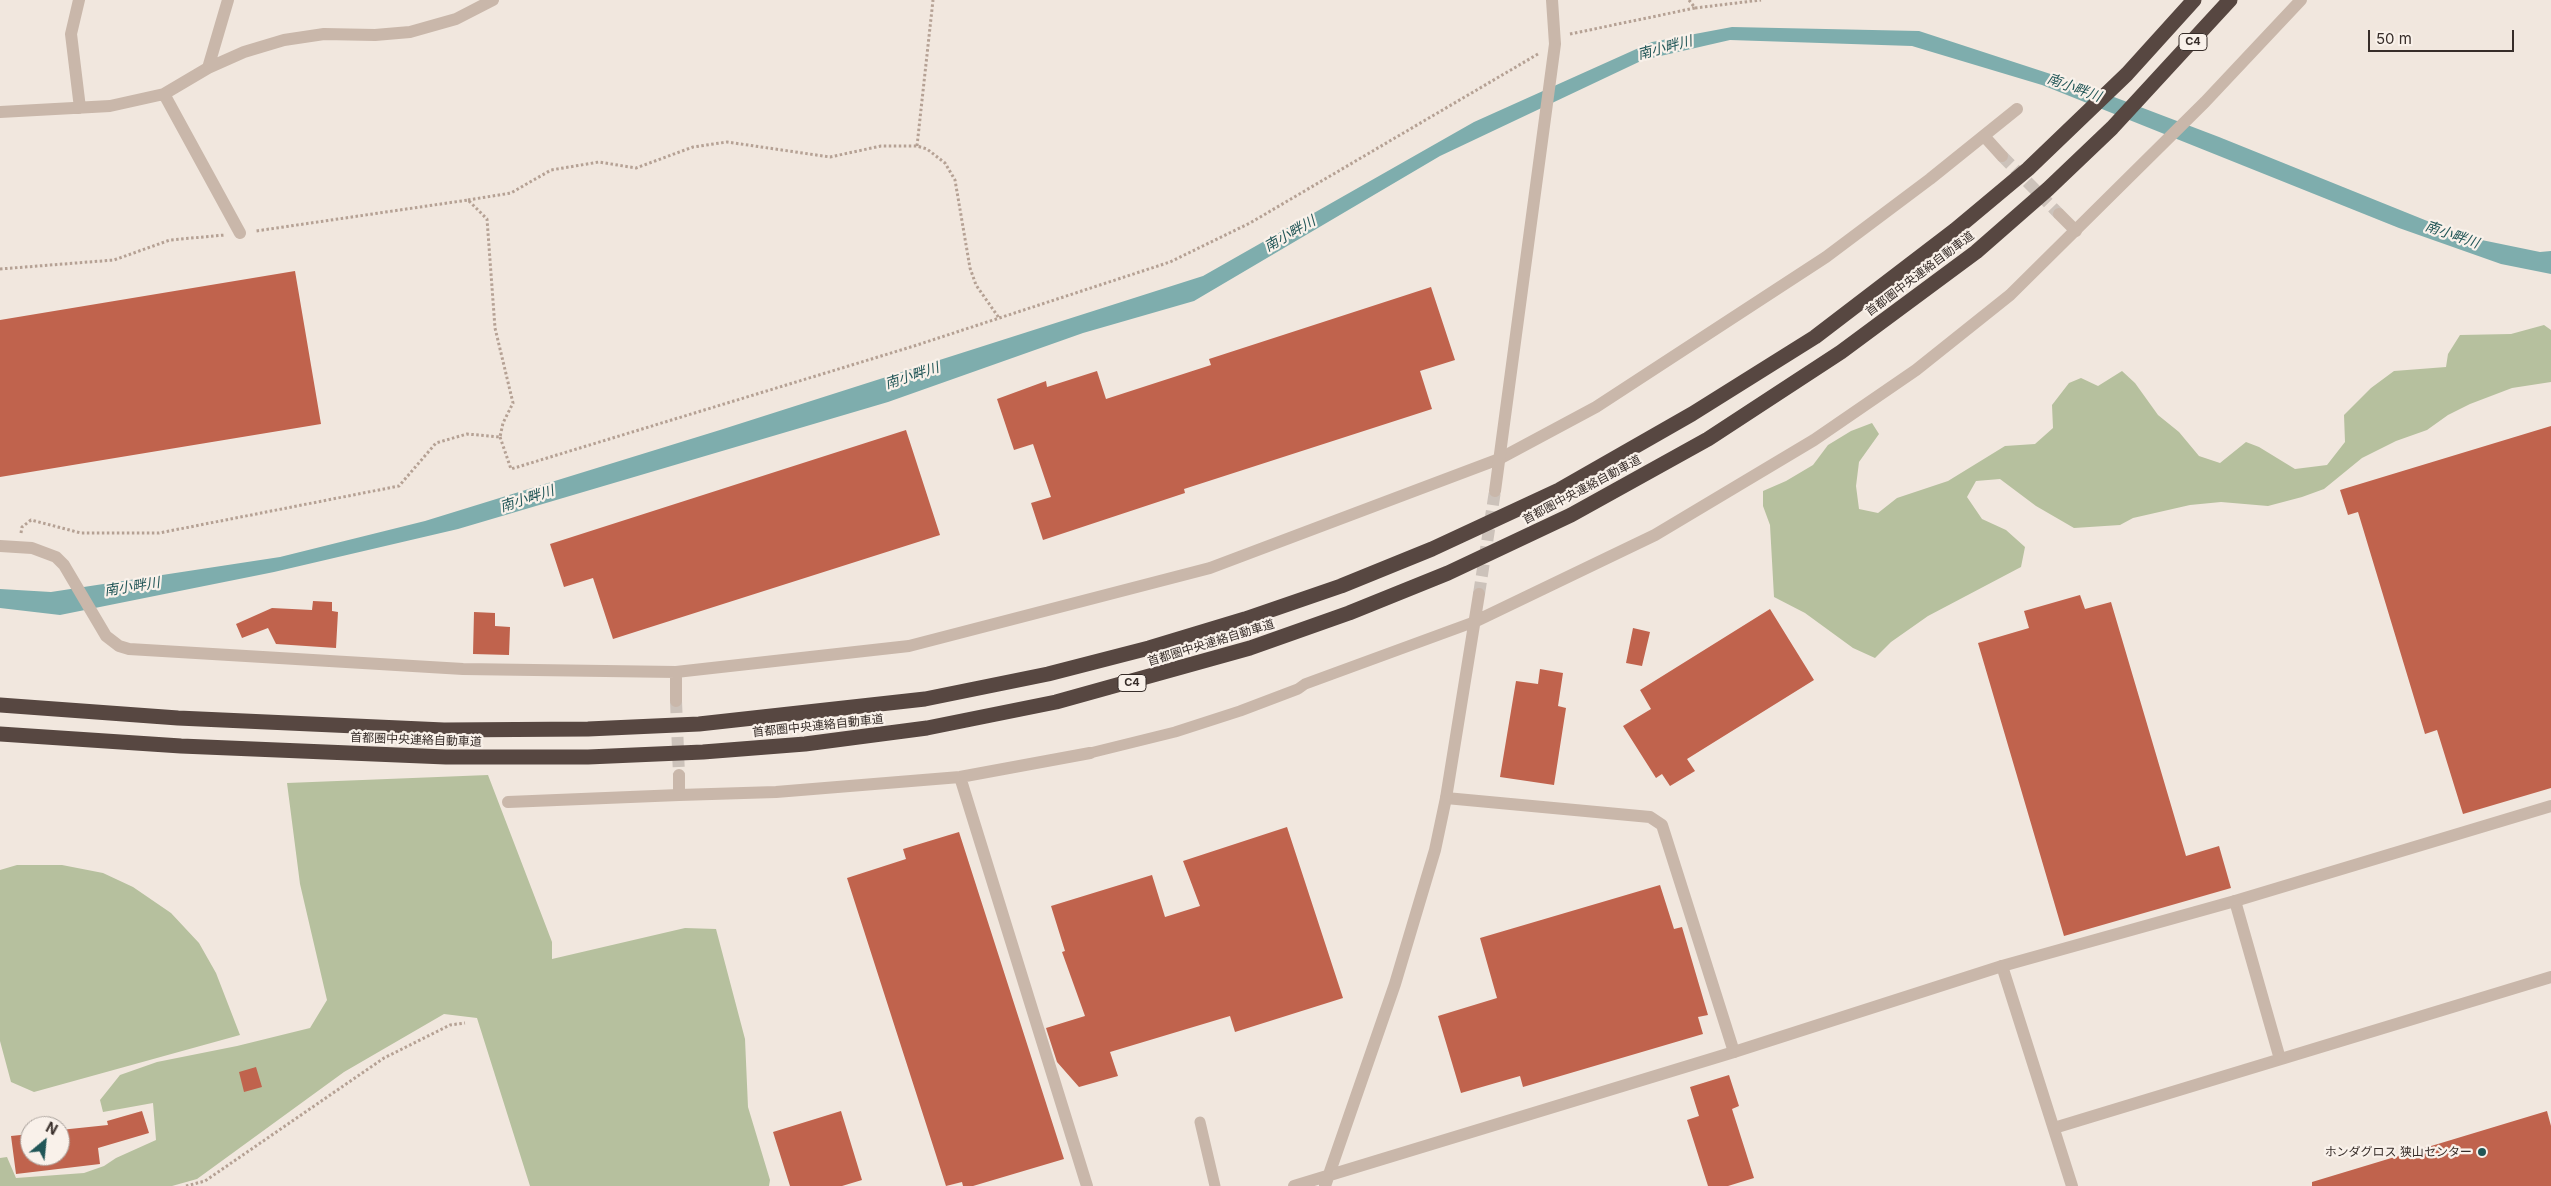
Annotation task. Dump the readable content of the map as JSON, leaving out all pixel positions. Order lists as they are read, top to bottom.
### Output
{
  "streets": {
    "highway": ["C4", "首都圏中央連絡自動車道"]
  },
  "water": ["南小畔川"],
  "places": ["ホンダグロス 狭山センター"],
  "scale_bar": "50 m",
  "north": "top right"
}
